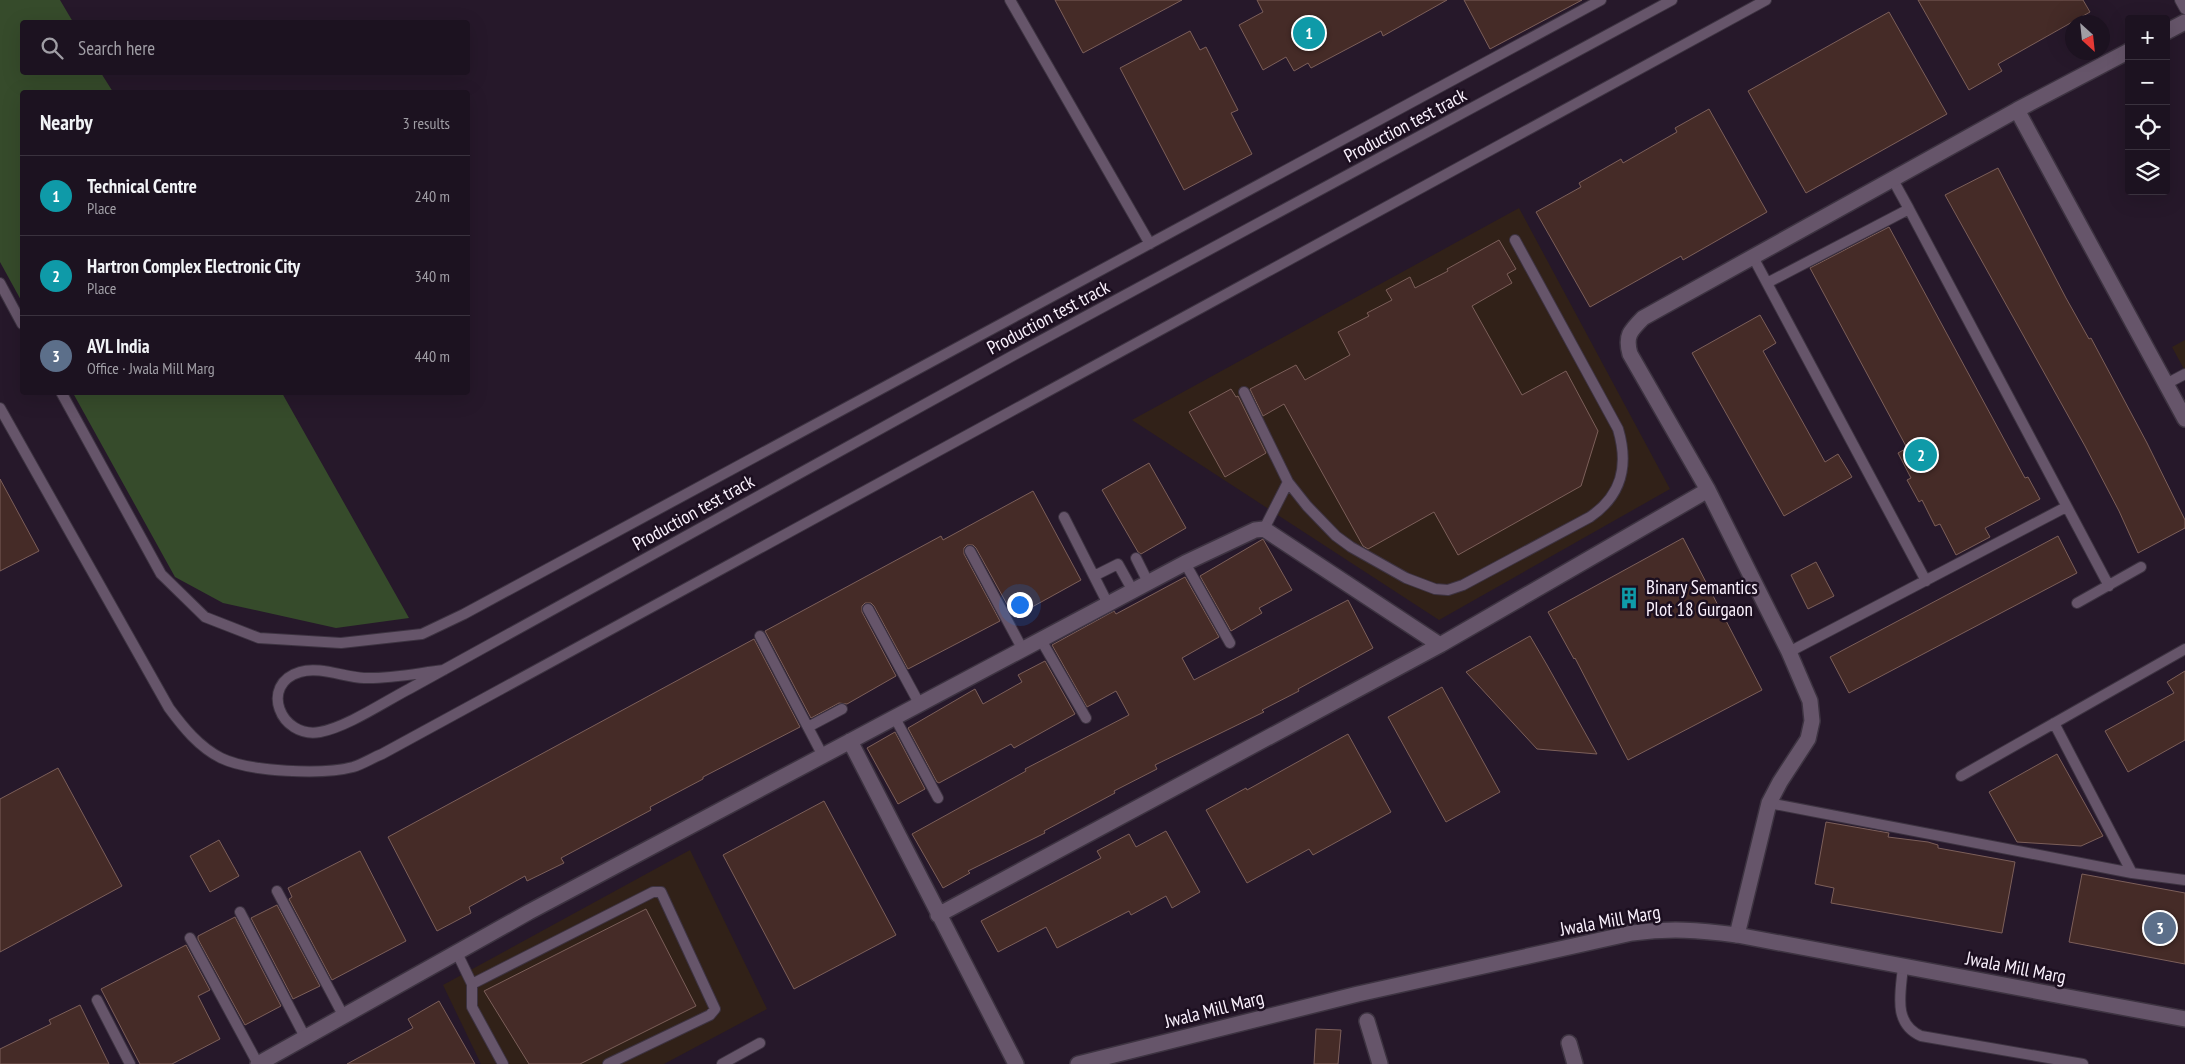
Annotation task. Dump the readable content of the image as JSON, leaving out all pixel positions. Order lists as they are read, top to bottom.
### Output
{
  "streets": {
    "street": ["Jwala Mill Marg"],
    "lane": ["Production test track"]
  },
  "places": {
    "building": ["Binary Semantics Plot 18 Gurgaon"]
  },
  "north": "bottom right",
  "page": {
    "map_buttons": ["+", "−"],
    "pins": ["1", "2", "3"],
    "search": "Search here",
    "heading": ["Nearby", "3 results"],
    "list": [
      {
        "mark": "1",
        "name": "Technical Centre",
        "note": "Place",
        "value": "240 m"
      },
      {
        "mark": "2",
        "name": "Hartron Complex Electronic City",
        "note": "Place",
        "value": "340 m"
      },
      {
        "mark": "3",
        "name": "AVL India",
        "note": "Office · Jwala Mill Marg",
        "value": "440 m"
      }
    ]
  }
}
